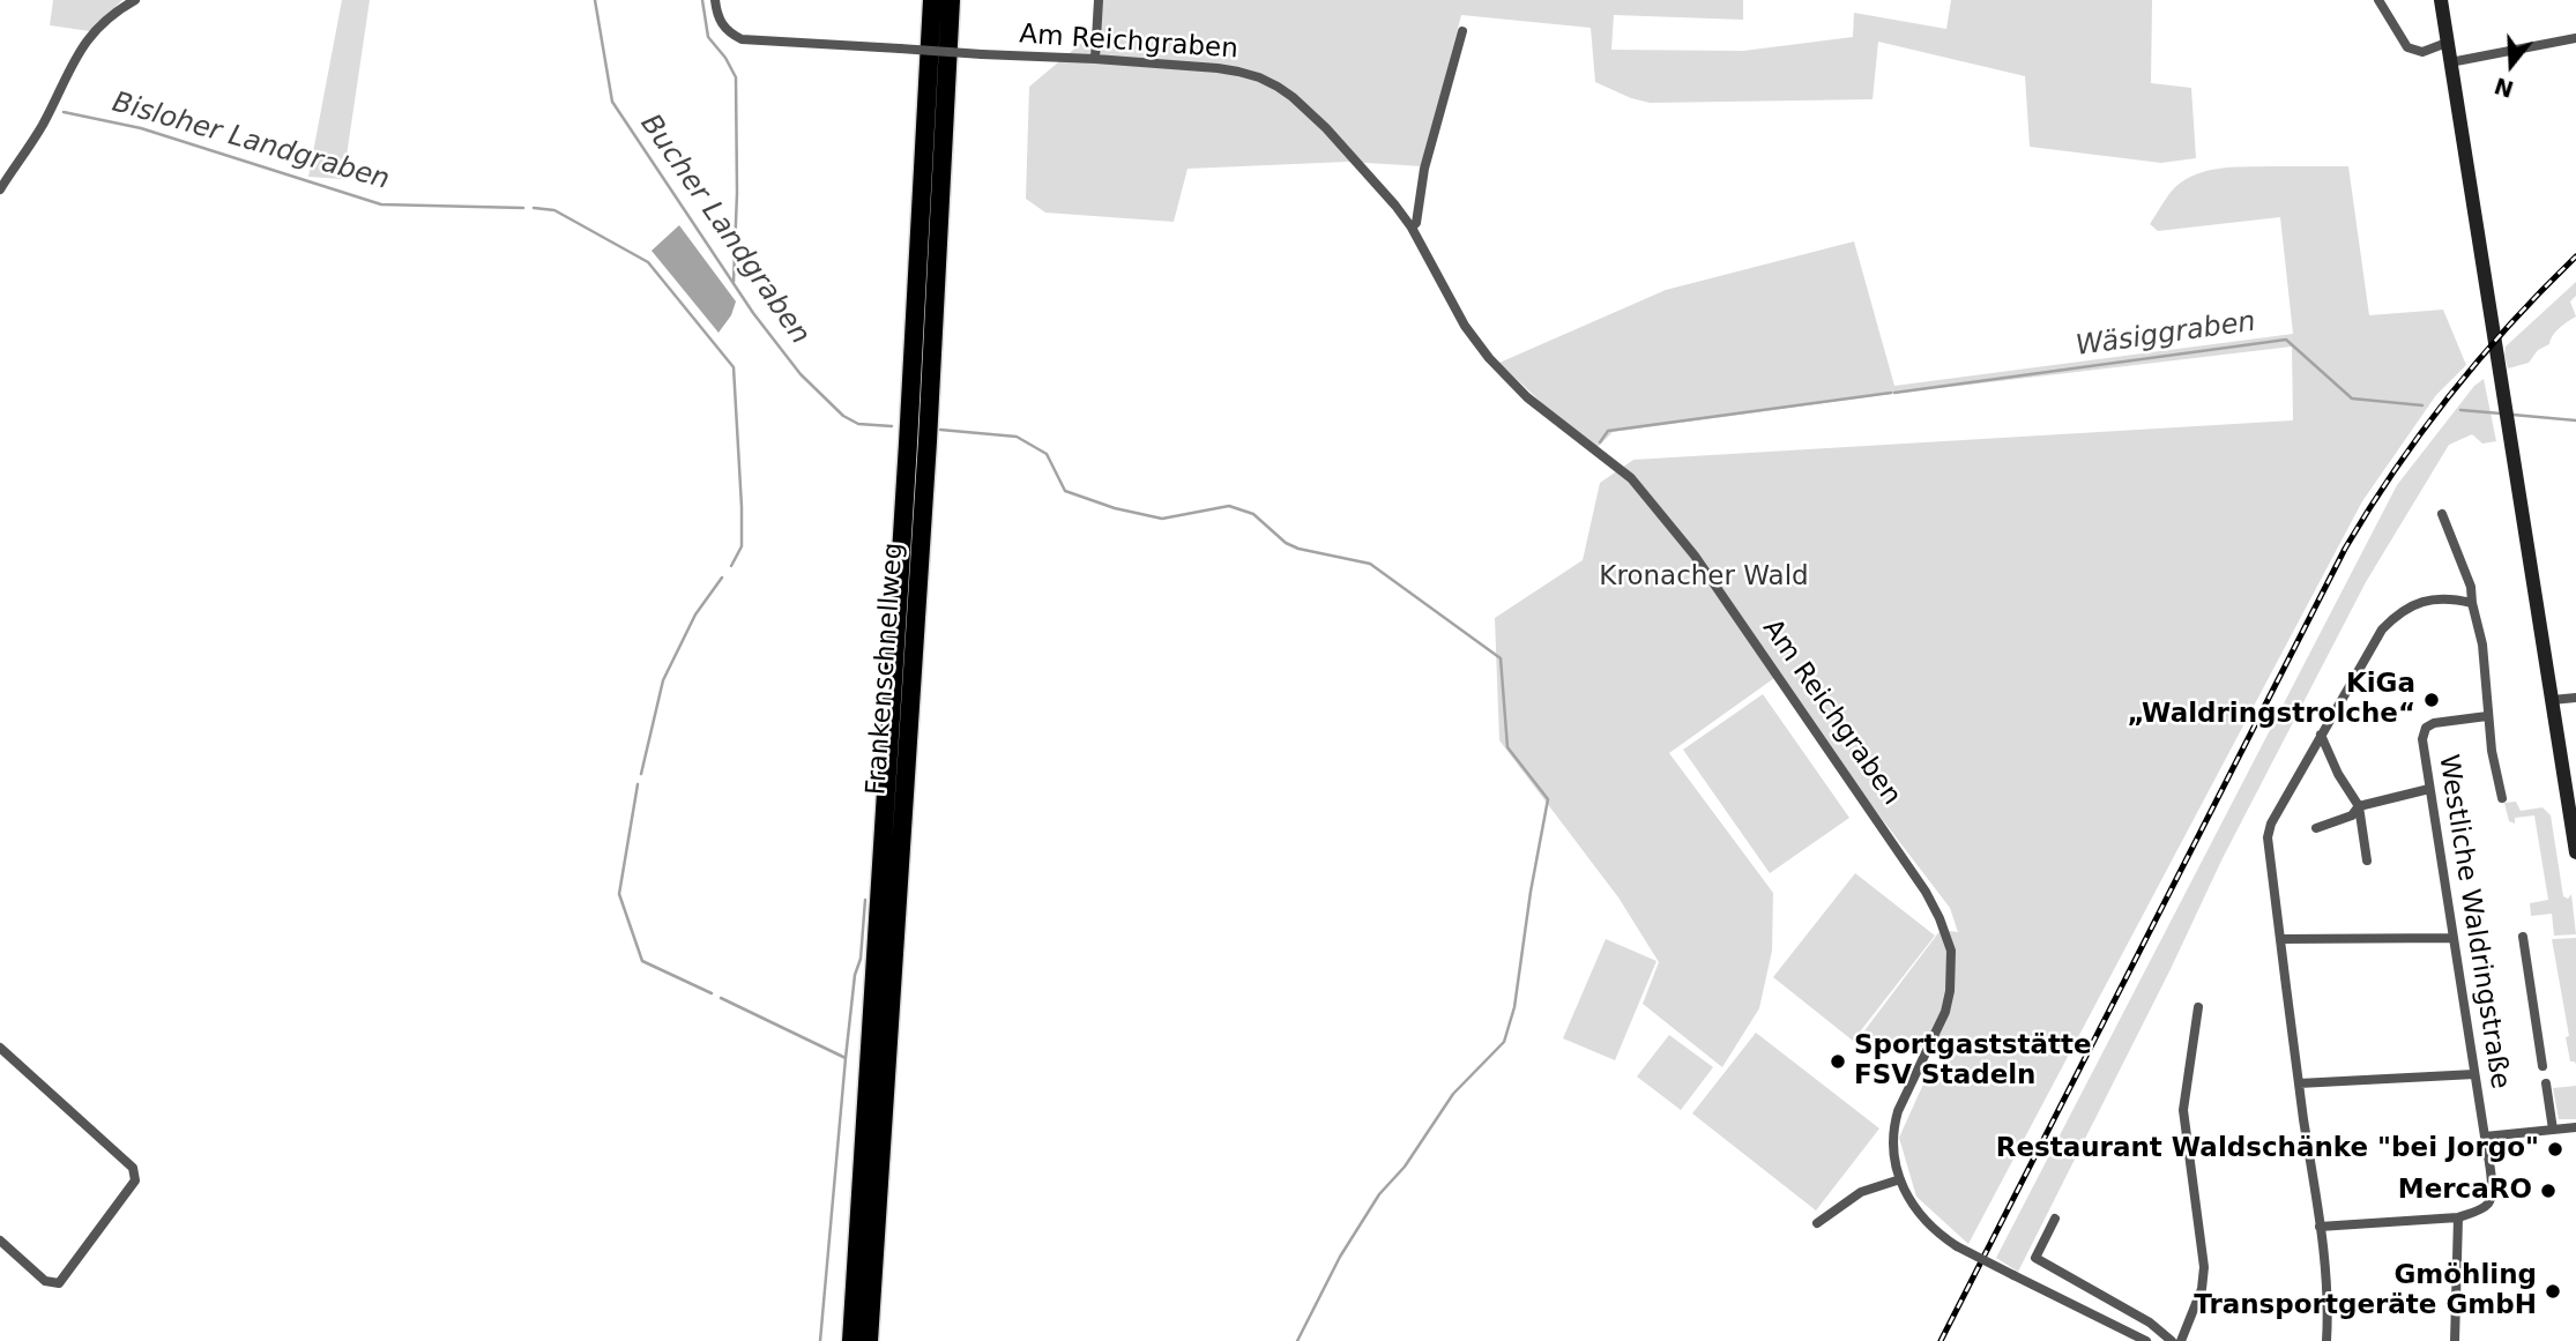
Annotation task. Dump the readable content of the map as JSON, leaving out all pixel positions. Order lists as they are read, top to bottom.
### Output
{
  "streets": {
    "highway": ["Frankenschnellweg"],
    "street": ["Am Reichgraben", "Westliche Waldringstraße"]
  },
  "water": ["Bisloher Landgraben", "Bucher Landgraben", "Wäsiggraben"],
  "parks": ["Kronacher Wald"],
  "places": [
    "KiGa „Waldringstrolche“",
    "Sportgaststätte FSV Stadeln",
    "Restaurant Waldschänke \"bei Jorgo\"",
    "MercaRO",
    "Gmöhling Transportgeräte GmbH"
  ],
  "north": "bottom"
}
